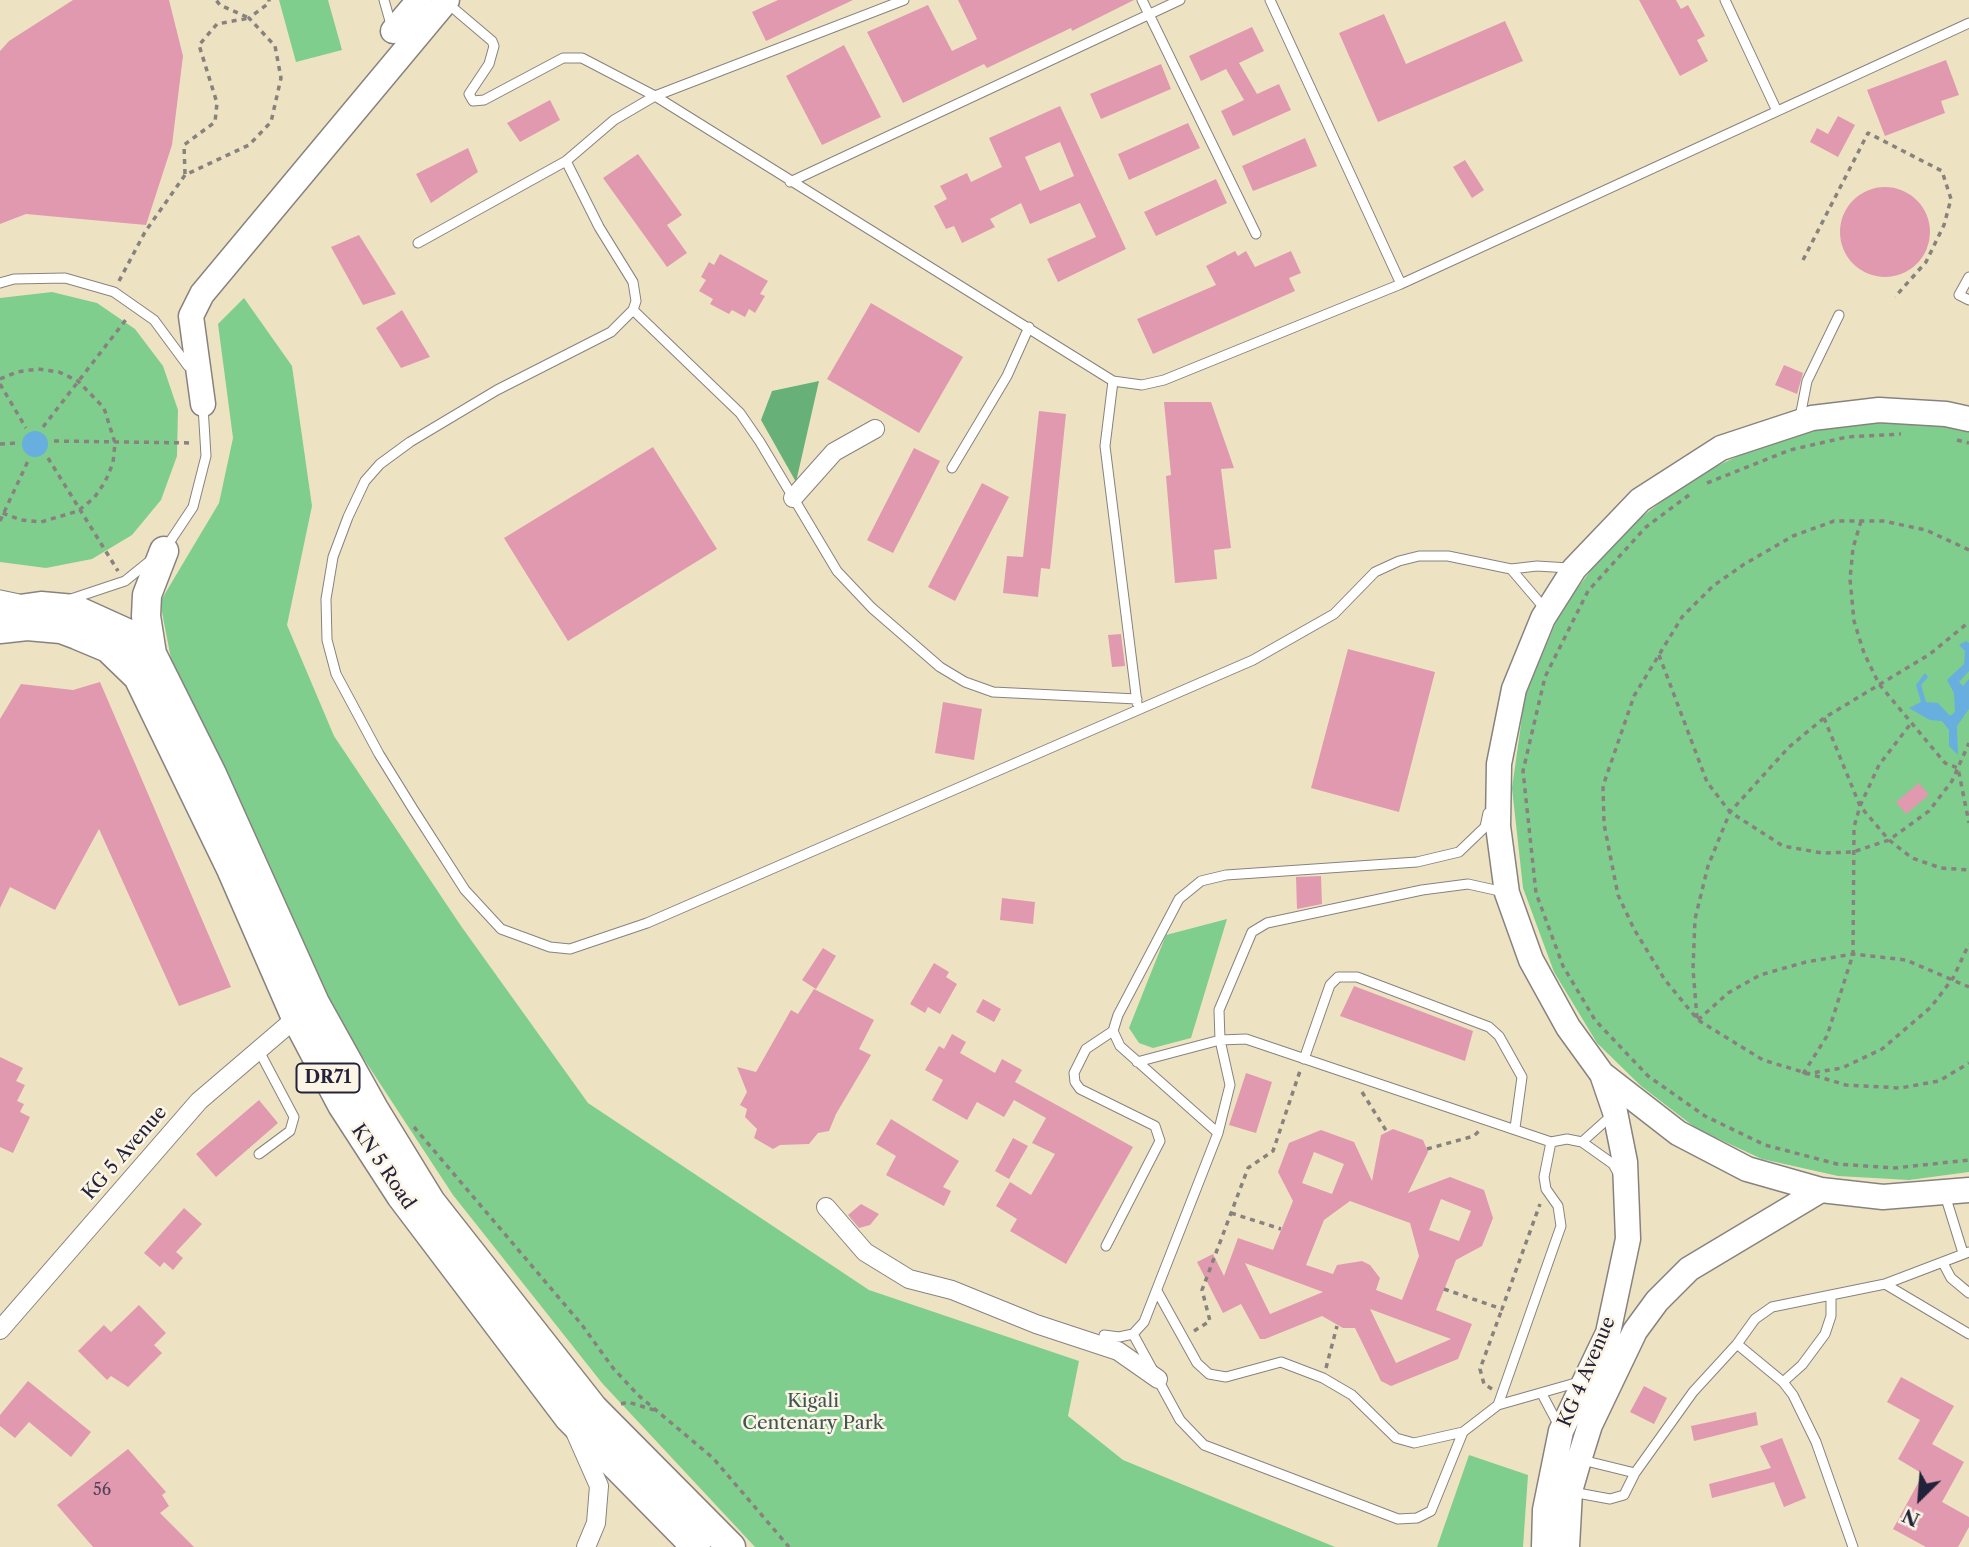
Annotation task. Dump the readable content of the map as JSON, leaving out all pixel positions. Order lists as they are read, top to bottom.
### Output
{
  "streets": {
    "main road": ["DR71", "KN 5 Road", "KG 4 Avenue"],
    "street": ["KG 5 Avenue"]
  },
  "crossings": [
    ["DR71", "KN 5 Road"],
    ["KG 5 Avenue", "KN 5 Road"]
  ],
  "parks": ["Kigali Centenary Park"],
  "house_numbers": ["56"],
  "north": "bottom left"
}
